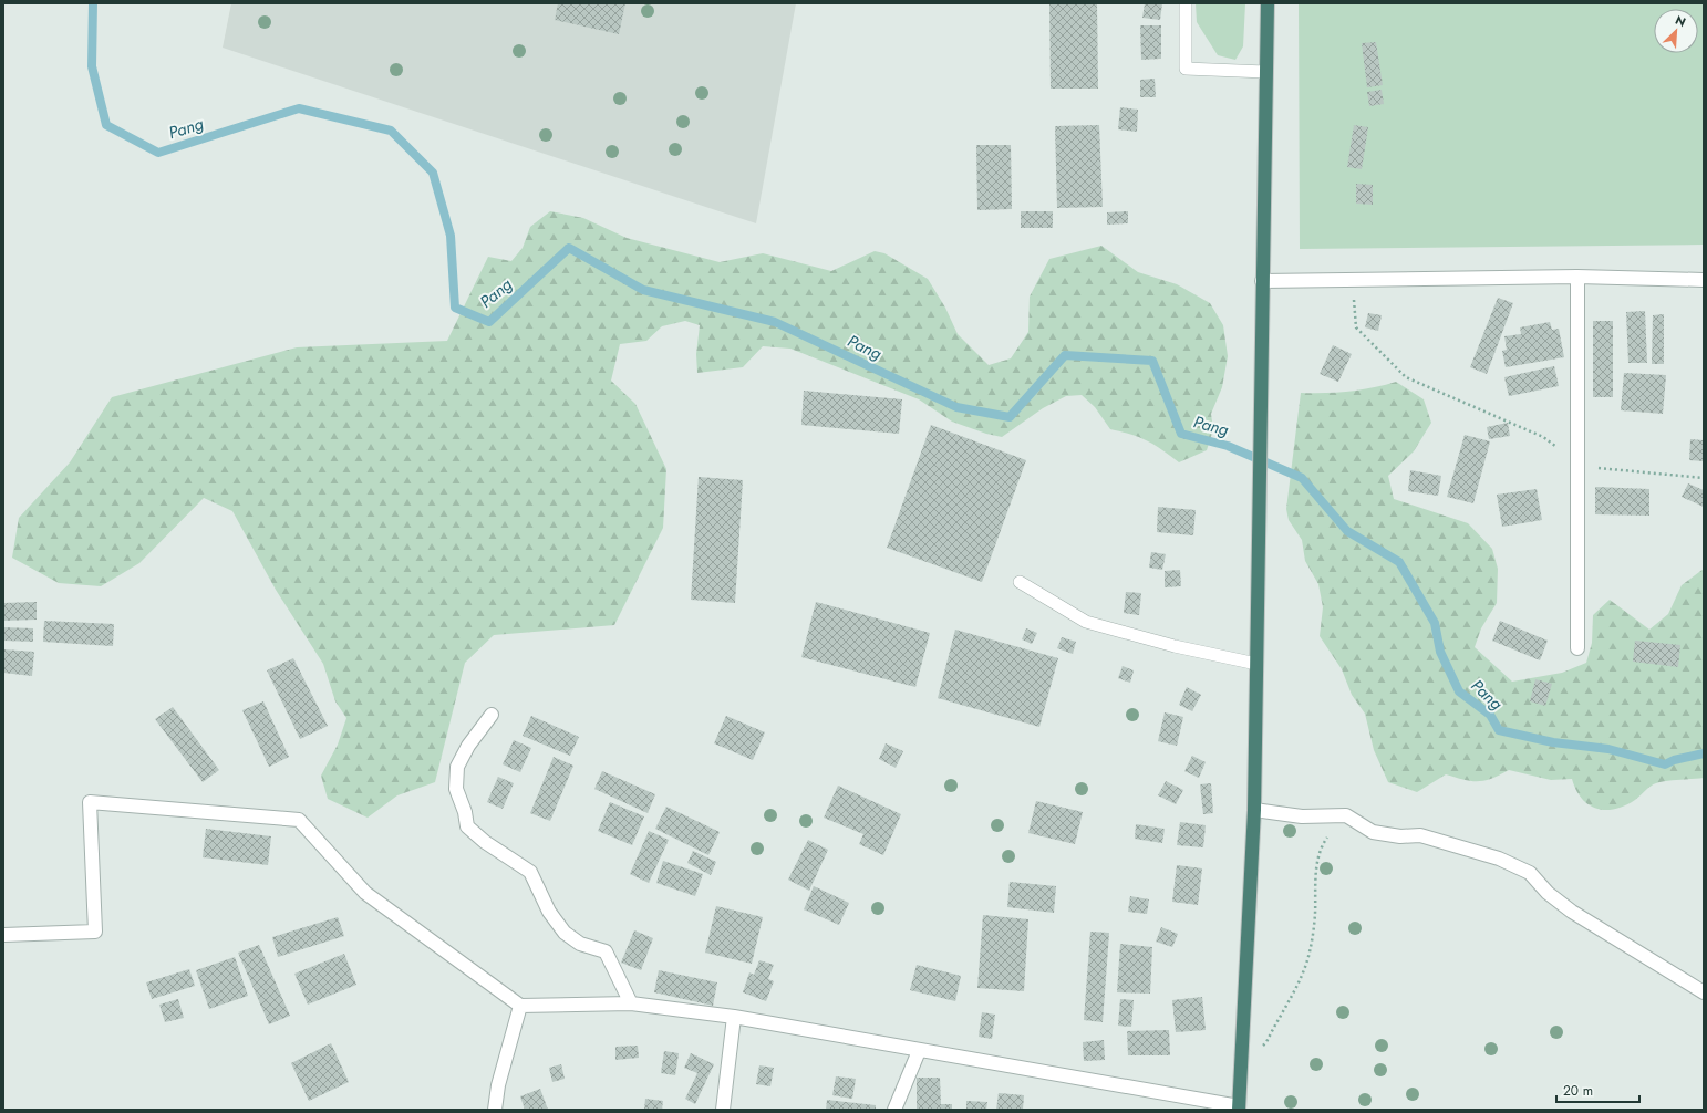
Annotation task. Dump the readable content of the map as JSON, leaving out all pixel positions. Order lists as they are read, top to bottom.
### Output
{
  "water": ["Pang"],
  "scale_bar": "20 m",
  "north": "top right"
}
